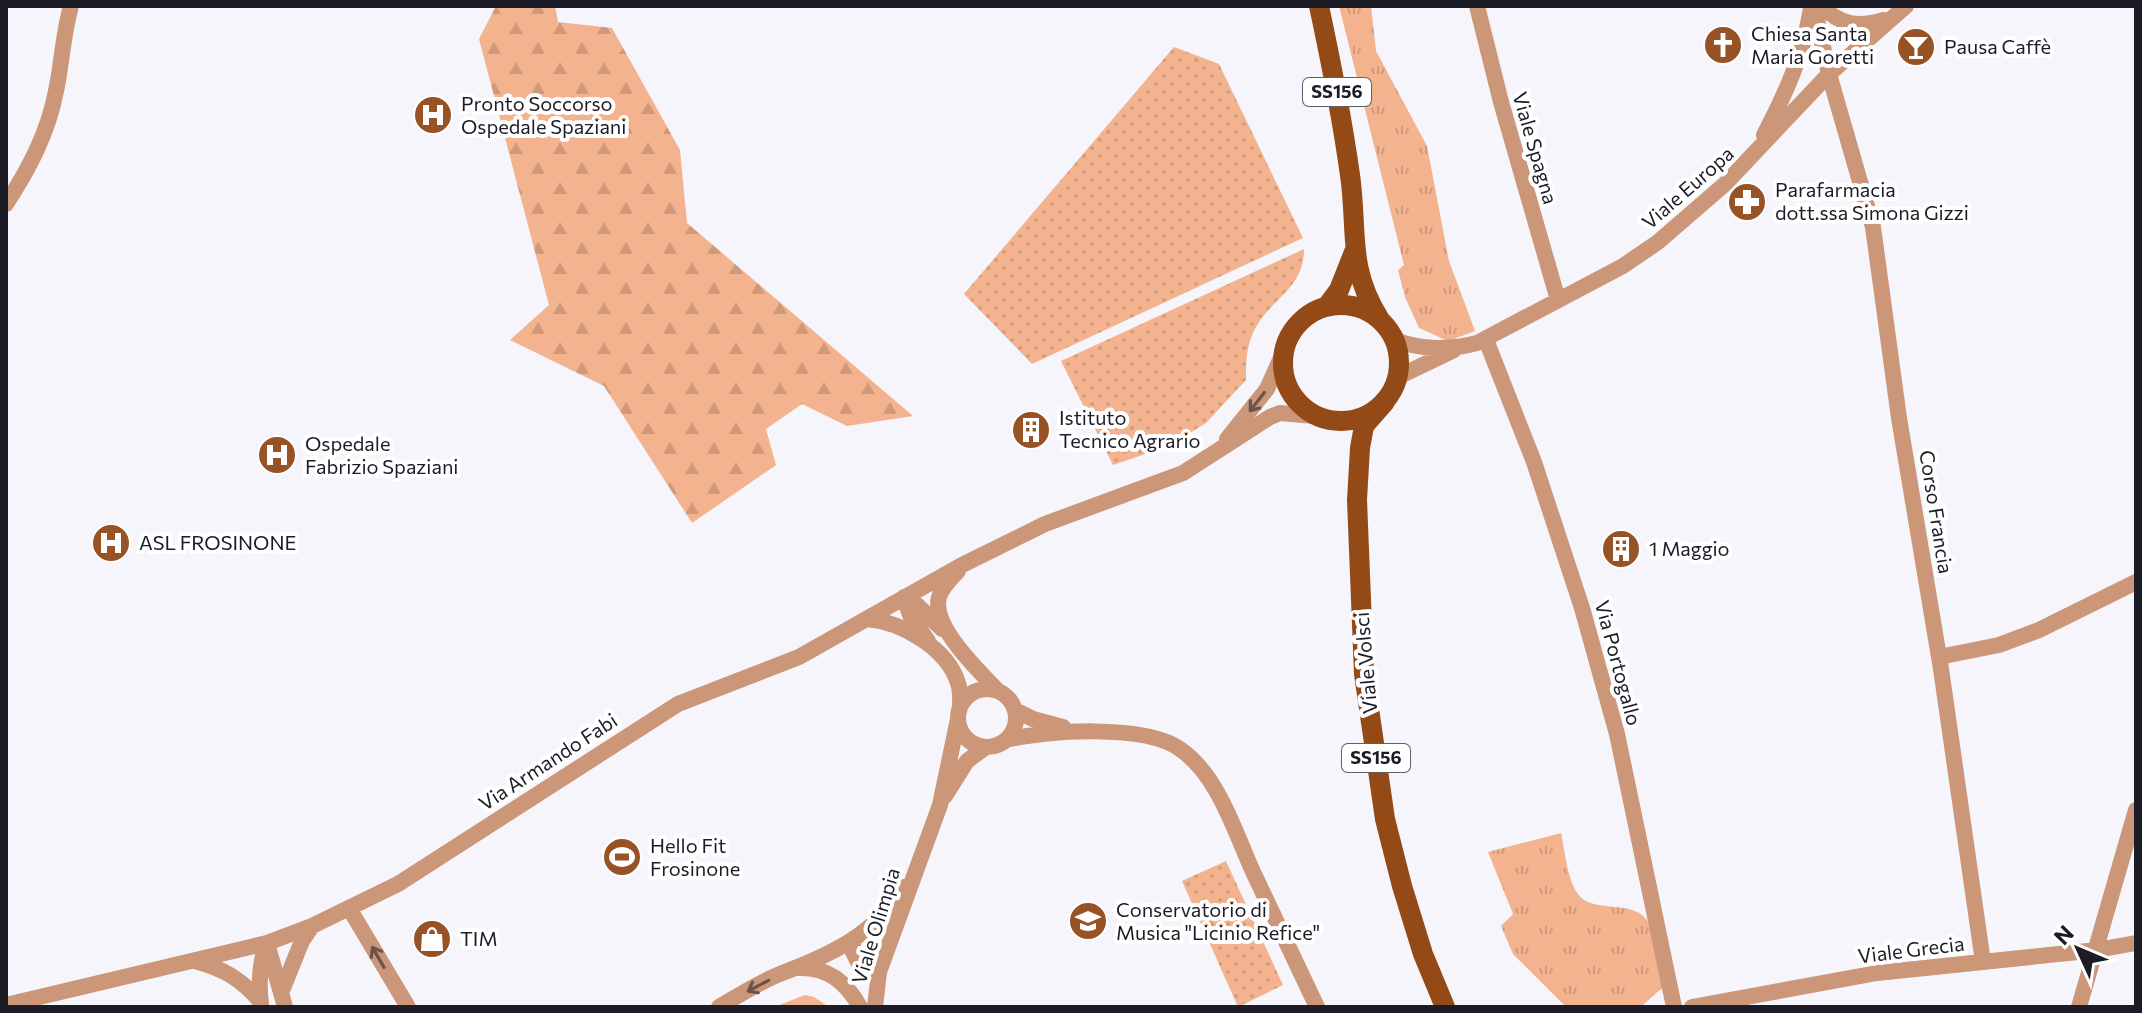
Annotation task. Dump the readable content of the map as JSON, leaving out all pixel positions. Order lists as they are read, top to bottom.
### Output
{
  "streets": {
    "main road": ["SS156", "Viale Volsci"],
    "street": [
      "Viale Spagna",
      "Viale Europa",
      "Corso Francia",
      "Via Portogallo",
      "Via Armando Fabi",
      "Viale Olimpia",
      "Viale Grecia"
    ]
  },
  "crossings": [
    ["SS156", "Viale Volsci"],
    ["Viale Spagna", "Viale Europa"],
    ["Viale Europa", "Corso Francia"],
    ["Viale Europa", "Via Portogallo"],
    ["Corso Francia", "Viale Grecia"],
    ["Via Armando Fabi", "Viale Olimpia"]
  ],
  "places": {
    "church": ["Chiesa Santa Maria Goretti"],
    "bar": ["Pausa Caffè"],
    "hospital": ["Pronto Soccorso Ospedale Spaziani", "Ospedale Fabrizio Spaziani", "ASL FROSINONE"],
    "pharmacy": ["Parafarmacia dott.ssa Simona Gizzi"],
    "building": ["Istituto Tecnico Agrario", "1 Maggio"],
    "sports": ["Hello Fit Frosinone"],
    "school or university": ["Conservatorio di Musica \"Licinio Refice\""],
    "shop": ["TIM"]
  },
  "north": "top left"
}
